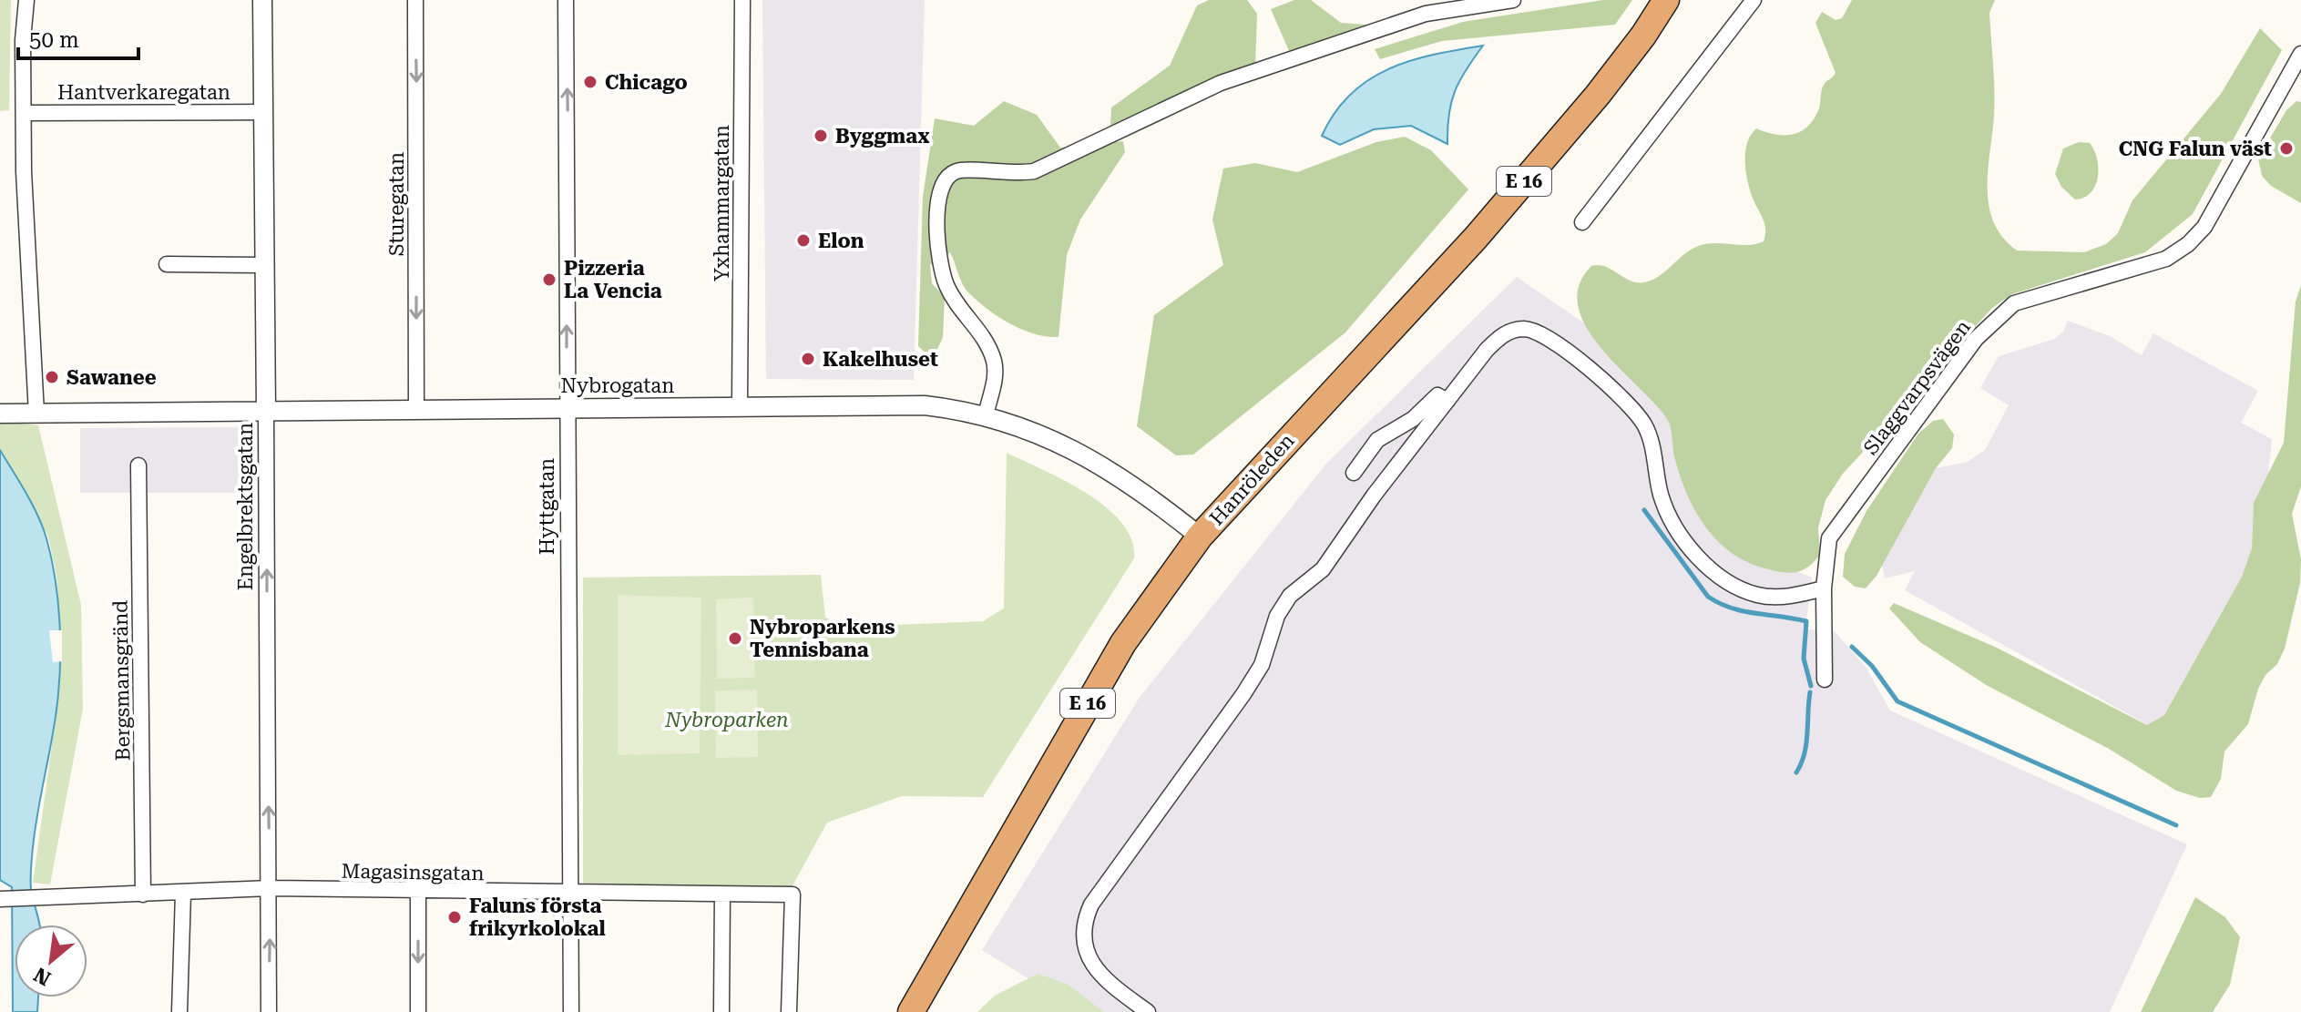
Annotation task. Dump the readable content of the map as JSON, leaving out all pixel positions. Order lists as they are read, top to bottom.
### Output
{
  "streets": {
    "highway": ["E 16", "Hanröleden"],
    "street": [
      "Hantverkaregatan",
      "Yxhammargatan",
      "Sturegatan",
      "Nybrogatan",
      "Slaggvarpsvägen",
      "Engelbrektsgatan",
      "Hyttgatan",
      "Bergsmansgränd",
      "Magasinsgatan"
    ]
  },
  "crossings": [
    ["Hantverkaregatan", "Engelbrektsgatan"],
    ["Yxhammargatan", "Nybrogatan"],
    ["Sturegatan", "Nybrogatan"],
    ["Nybrogatan", "Hanröleden"],
    ["Nybrogatan", "Engelbrektsgatan"],
    ["Nybrogatan", "Hyttgatan"],
    ["Engelbrektsgatan", "Magasinsgatan"],
    ["Hyttgatan", "Magasinsgatan"],
    ["Bergsmansgränd", "Magasinsgatan"]
  ],
  "one_way": ["Sturegatan", "Engelbrektsgatan", "Hyttgatan"],
  "parks": ["Nybroparken"],
  "places": [
    "Chicago",
    "Byggmax",
    "CNG Falun väst",
    "Elon",
    "Pizzeria La Vencia",
    "Kakelhuset",
    "Sawanee",
    "Nybroparkens Tennisbana",
    "Faluns första frikyrkolokal"
  ],
  "scale_bar": "50 m",
  "north": "bottom left"
}
